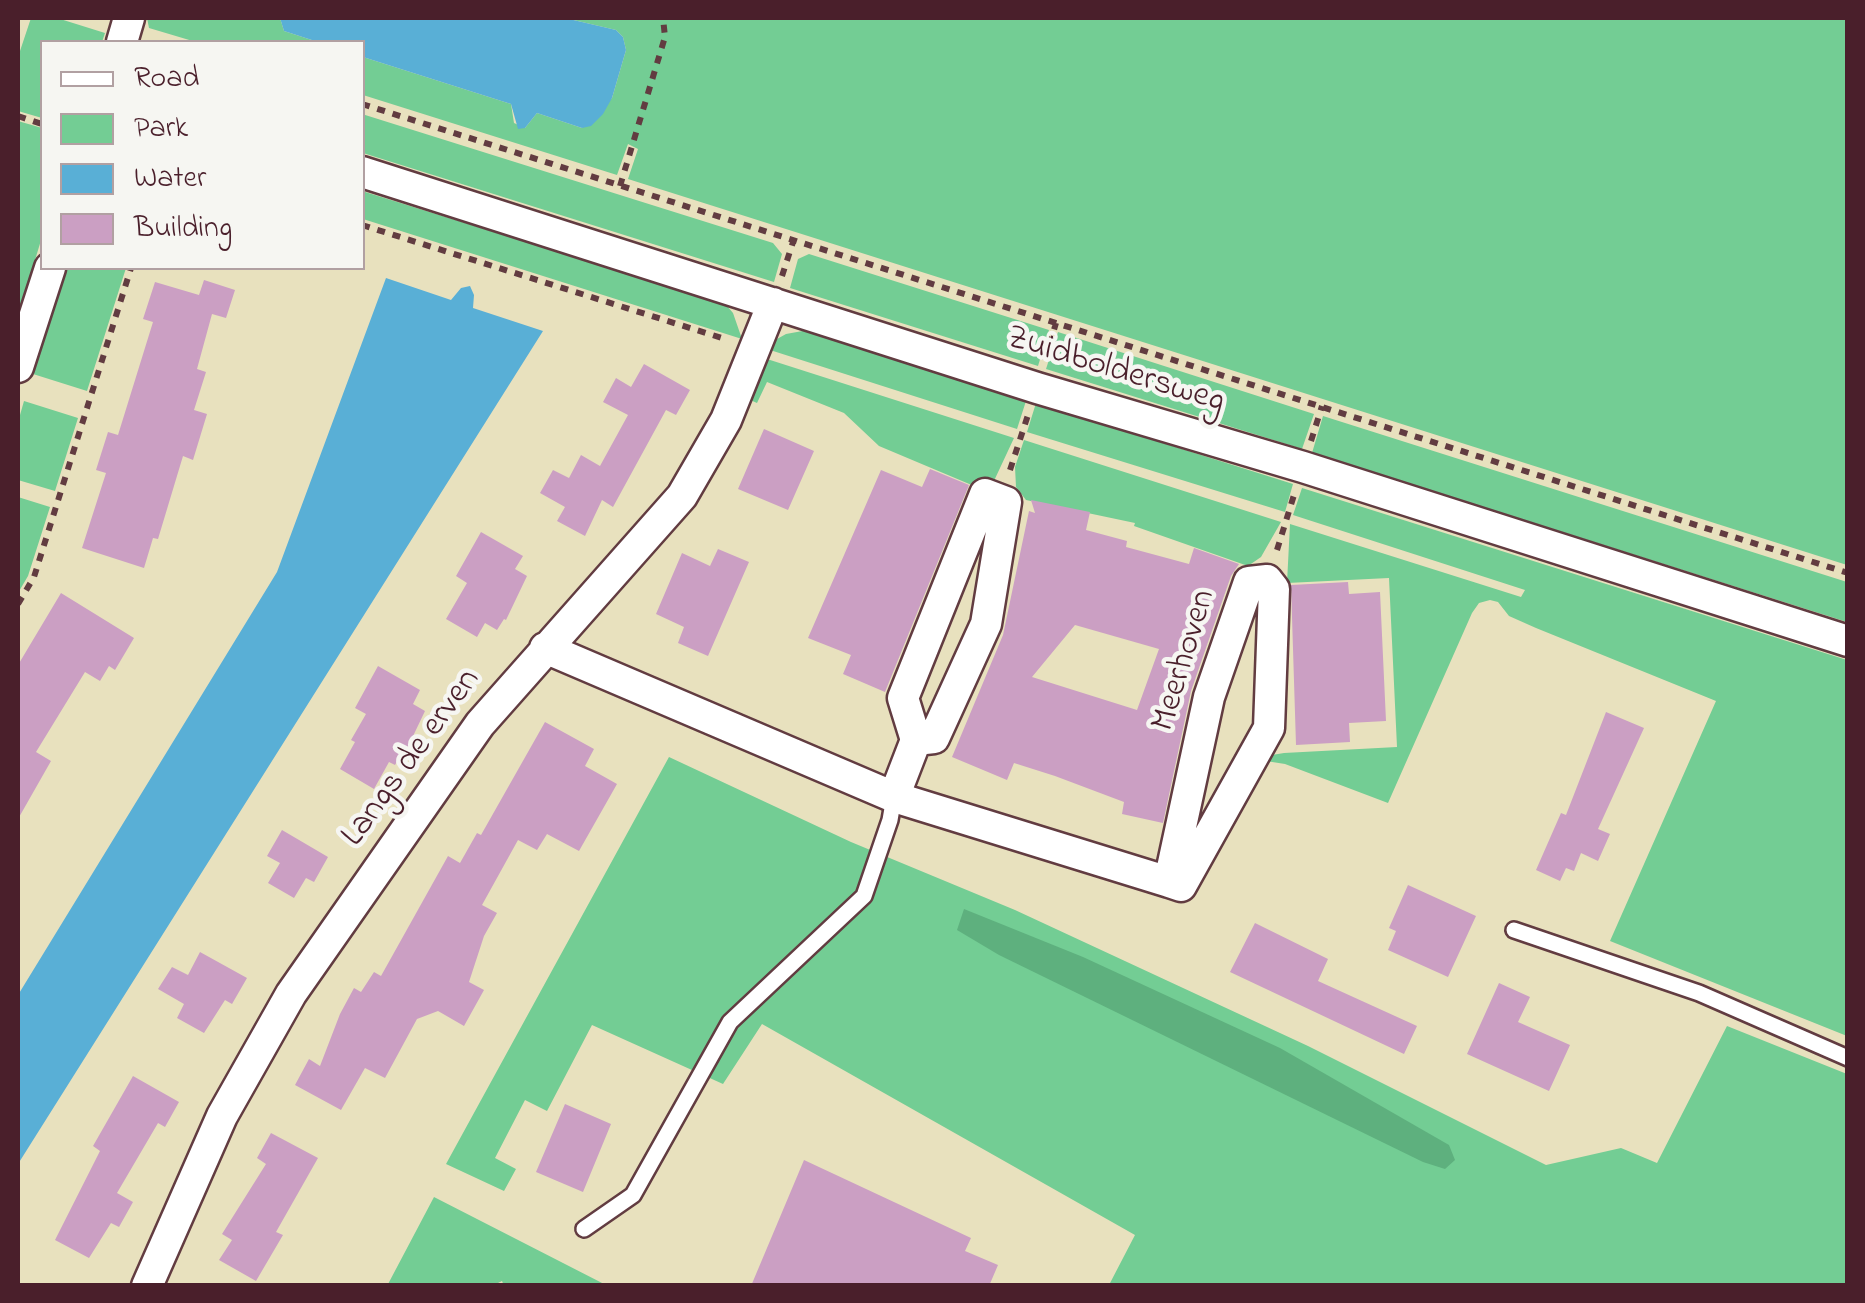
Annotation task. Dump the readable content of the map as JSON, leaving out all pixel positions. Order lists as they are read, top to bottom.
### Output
{
  "streets": {
    "street": ["Zuidboldersweg", "Meerhoven", "Langs de erven"]
  },
  "crossings": [
    ["Zuidboldersweg", "Langs de erven"]
  ],
  "legend": [
    "Road",
    "Park",
    "Water",
    "Building"
  ]
}
